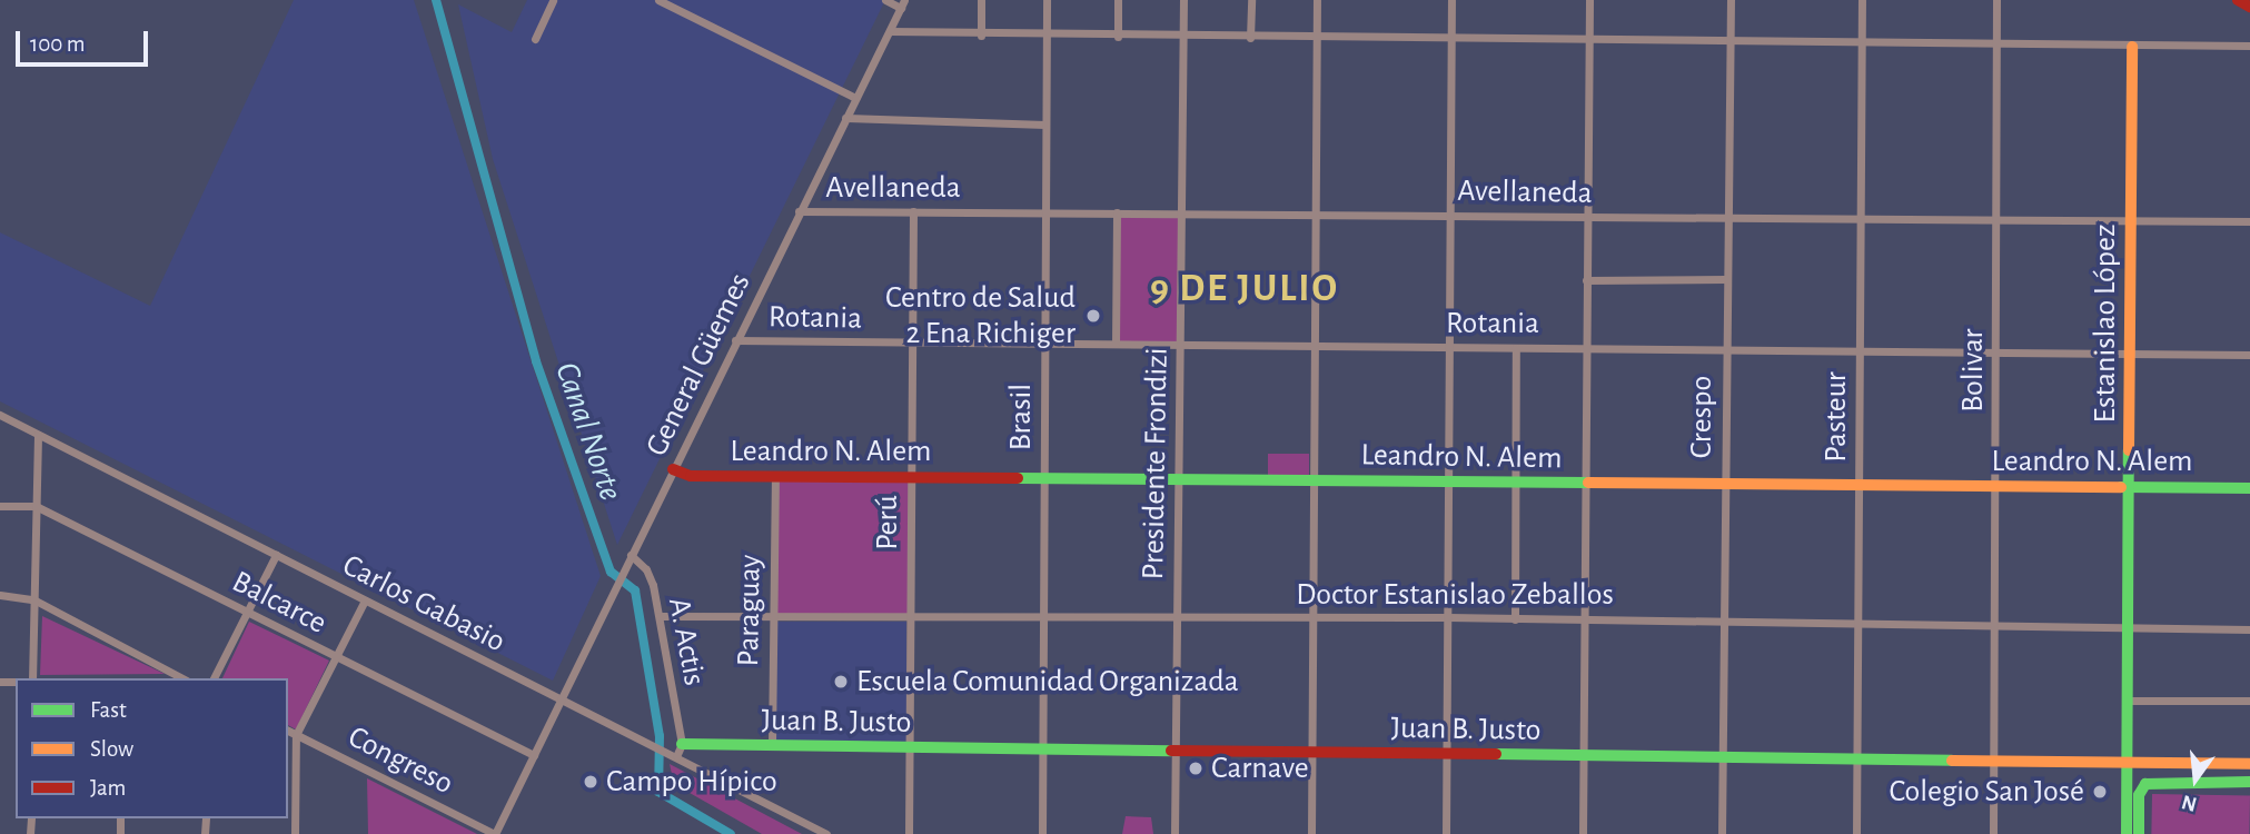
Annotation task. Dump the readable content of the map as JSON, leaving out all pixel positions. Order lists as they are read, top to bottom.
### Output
{
  "streets": {
    "street": [
      "Avellaneda",
      "Rotania",
      "Estanislao López",
      "General Güemes",
      "Bolivar",
      "Brasil",
      "Crespo",
      "Pasteur",
      "Leandro N. Alem",
      "Presidente Frondizi",
      "Perú",
      "Doctor Estanislao Zeballos",
      "Balcarce",
      "Carlos Gabasio",
      "Paraguay",
      "A. Actis",
      "Juan B. Justo",
      "Congreso"
    ]
  },
  "crossings": [
    ["Avellaneda", "Estanislao López"],
    ["Avellaneda", "General Güemes"],
    ["Avellaneda", "Bolivar"],
    ["Avellaneda", "Brasil"],
    ["Avellaneda", "Crespo"],
    ["Avellaneda", "Pasteur"],
    ["Avellaneda", "Presidente Frondizi"],
    ["Avellaneda", "Perú"],
    ["Rotania", "Estanislao López"],
    ["Rotania", "General Güemes"],
    ["Rotania", "Bolivar"],
    ["Rotania", "Brasil"],
    ["Rotania", "Crespo"],
    ["Rotania", "Pasteur"],
    ["Rotania", "Presidente Frondizi"],
    ["Rotania", "Perú"],
    ["Estanislao López", "Leandro N. Alem"],
    ["Estanislao López", "Doctor Estanislao Zeballos"],
    ["Estanislao López", "Juan B. Justo"],
    ["General Güemes", "Leandro N. Alem"],
    ["General Güemes", "Balcarce"],
    ["General Güemes", "Carlos Gabasio"],
    ["General Güemes", "A. Actis"],
    ["General Güemes", "Congreso"],
    ["Bolivar", "Leandro N. Alem"],
    ["Bolivar", "Doctor Estanislao Zeballos"],
    ["Bolivar", "Juan B. Justo"],
    ["Brasil", "Leandro N. Alem"],
    ["Brasil", "Doctor Estanislao Zeballos"],
    ["Brasil", "Juan B. Justo"],
    ["Crespo", "Leandro N. Alem"],
    ["Crespo", "Doctor Estanislao Zeballos"],
    ["Crespo", "Juan B. Justo"],
    ["Pasteur", "Leandro N. Alem"],
    ["Pasteur", "Doctor Estanislao Zeballos"],
    ["Pasteur", "Juan B. Justo"],
    ["Leandro N. Alem", "Presidente Frondizi"],
    ["Leandro N. Alem", "Perú"],
    ["Leandro N. Alem", "Paraguay"],
    ["Presidente Frondizi", "Doctor Estanislao Zeballos"],
    ["Presidente Frondizi", "Juan B. Justo"],
    ["Perú", "Doctor Estanislao Zeballos"],
    ["Perú", "Juan B. Justo"],
    ["Doctor Estanislao Zeballos", "Paraguay"],
    ["Doctor Estanislao Zeballos", "A. Actis"],
    ["Paraguay", "Juan B. Justo"],
    ["A. Actis", "Juan B. Justo"]
  ],
  "districts": ["9 DE JULIO"],
  "water": ["Canal Norte"],
  "places": [
    "Centro de Salud 2 Ena Richiger",
    "Escuela Comunidad Organizada",
    "Carnave",
    "Campo Hípico",
    "Colegio San José"
  ],
  "legend": ["Fast", "Slow", "Jam"],
  "scale_bar": "100 m",
  "north": "bottom"
}
